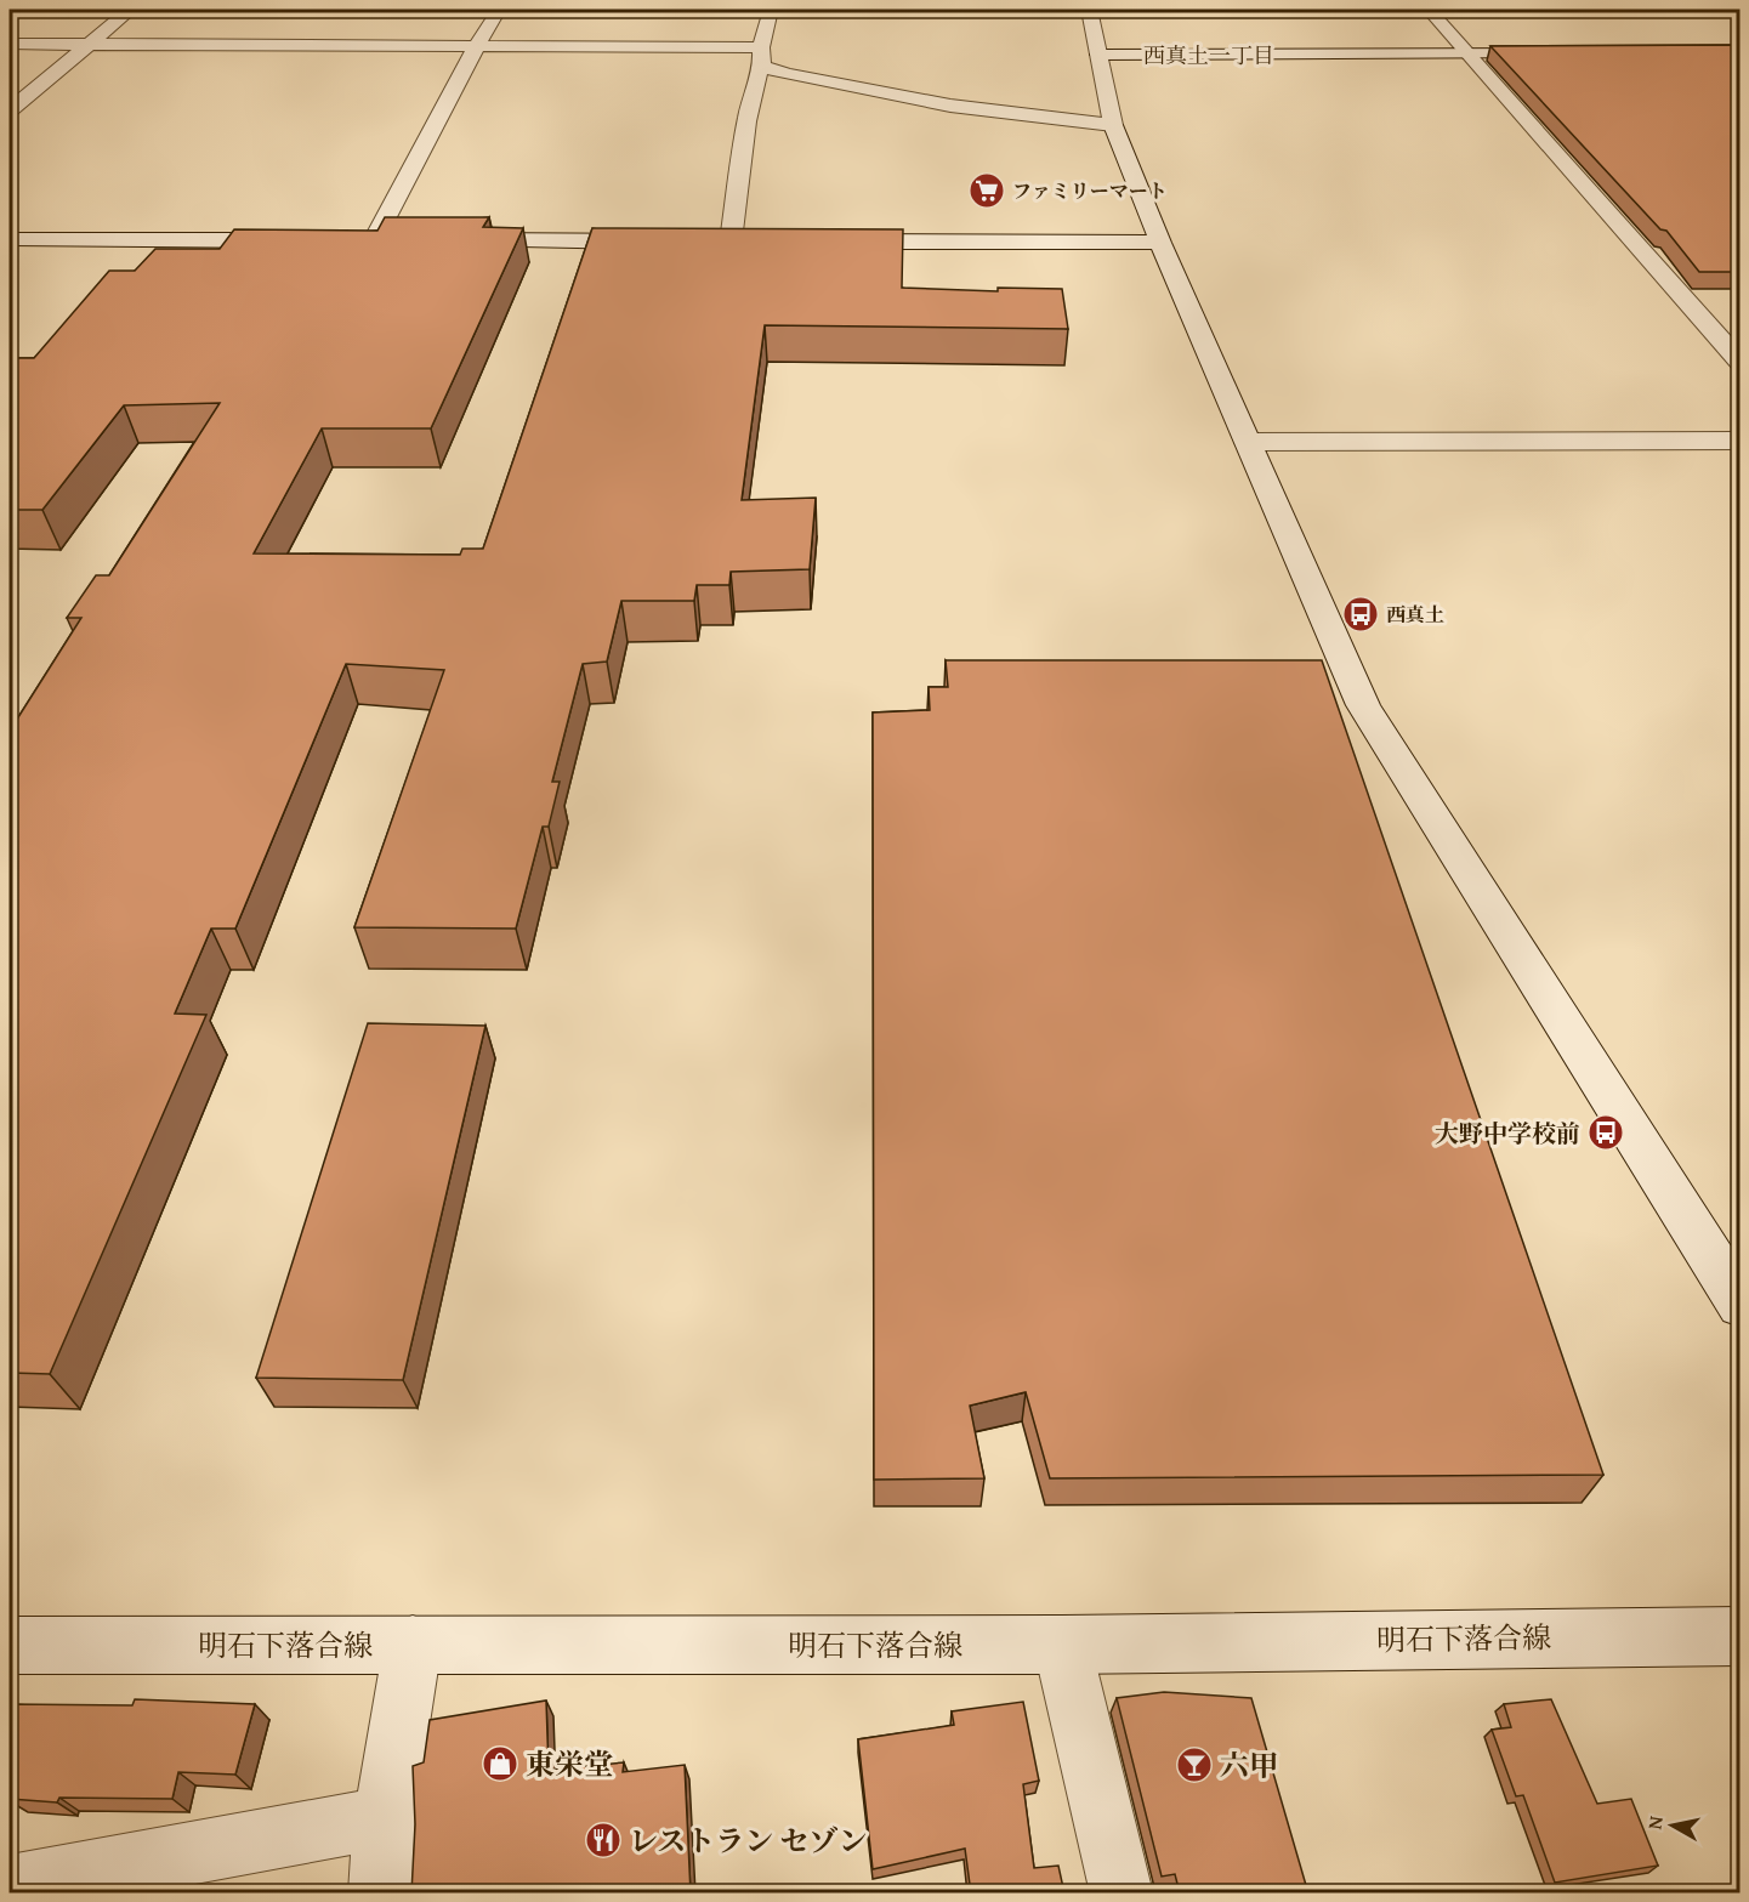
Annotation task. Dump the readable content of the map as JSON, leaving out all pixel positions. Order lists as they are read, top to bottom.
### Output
{
  "streets": {
    "street": ["明石下落合線"]
  },
  "districts": ["西真土一丁目"],
  "places": {
    "supermarket": ["ファミリーマート"],
    "bus stop": ["西真土", "大野中学校前"],
    "shop": ["東栄堂"],
    "bar": ["六甲"],
    "restaurant": ["レストラン セゾン"]
  },
  "north": "left"
}
